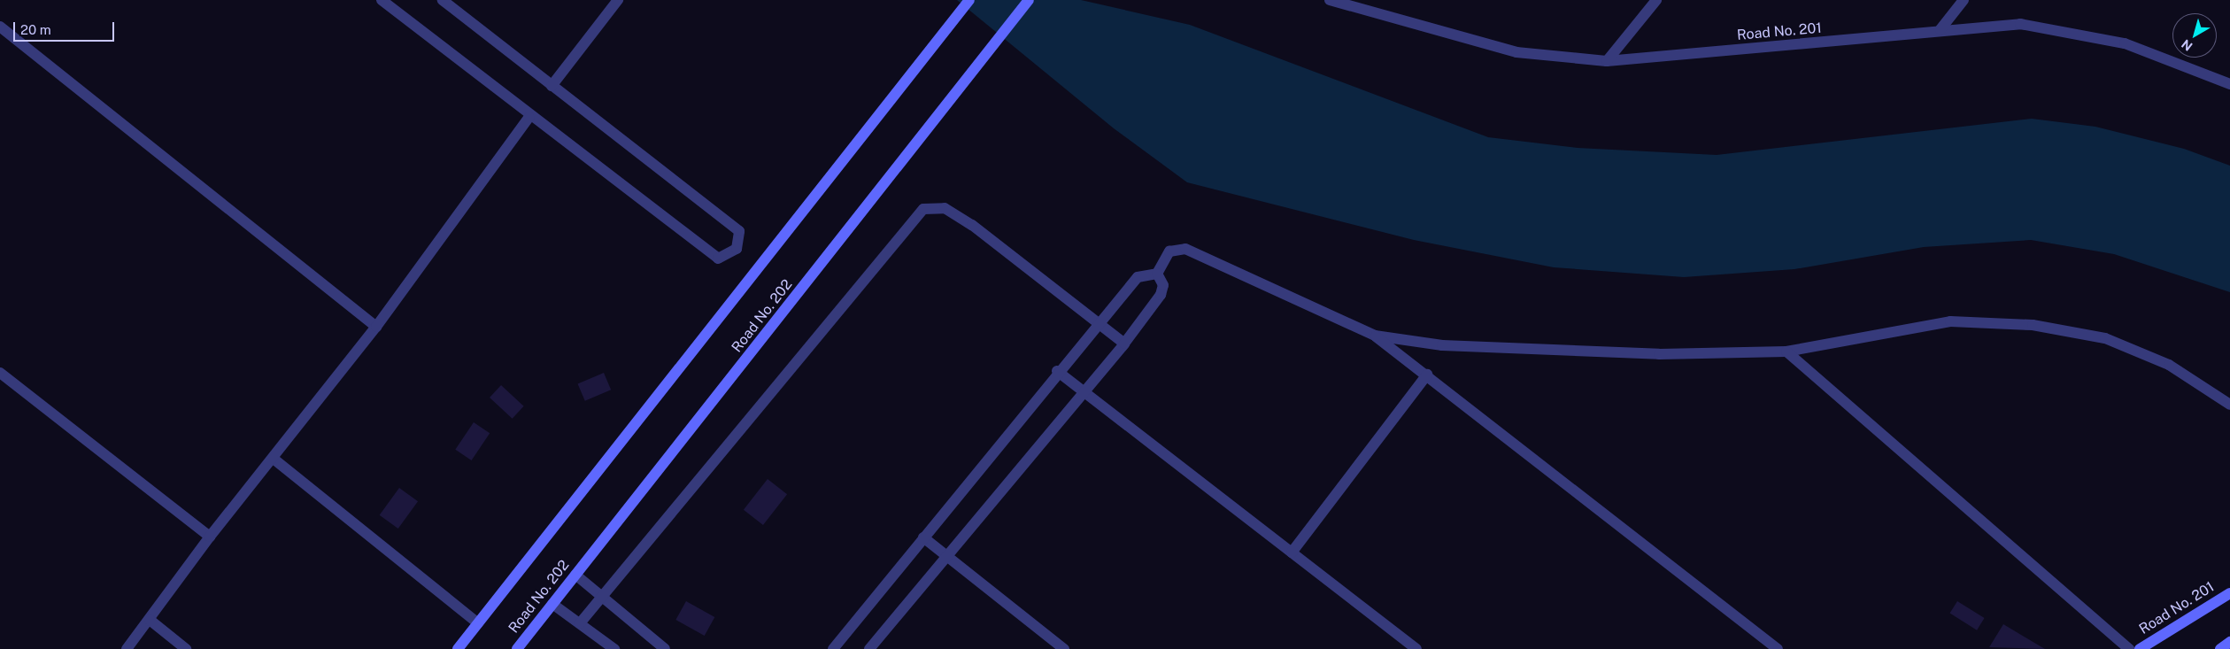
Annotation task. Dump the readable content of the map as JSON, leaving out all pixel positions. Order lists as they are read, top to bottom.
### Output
{
  "streets": {
    "street": ["Road No. 201", "Road No. 202"]
  },
  "scale_bar": "20 m",
  "north": "bottom left"
}
